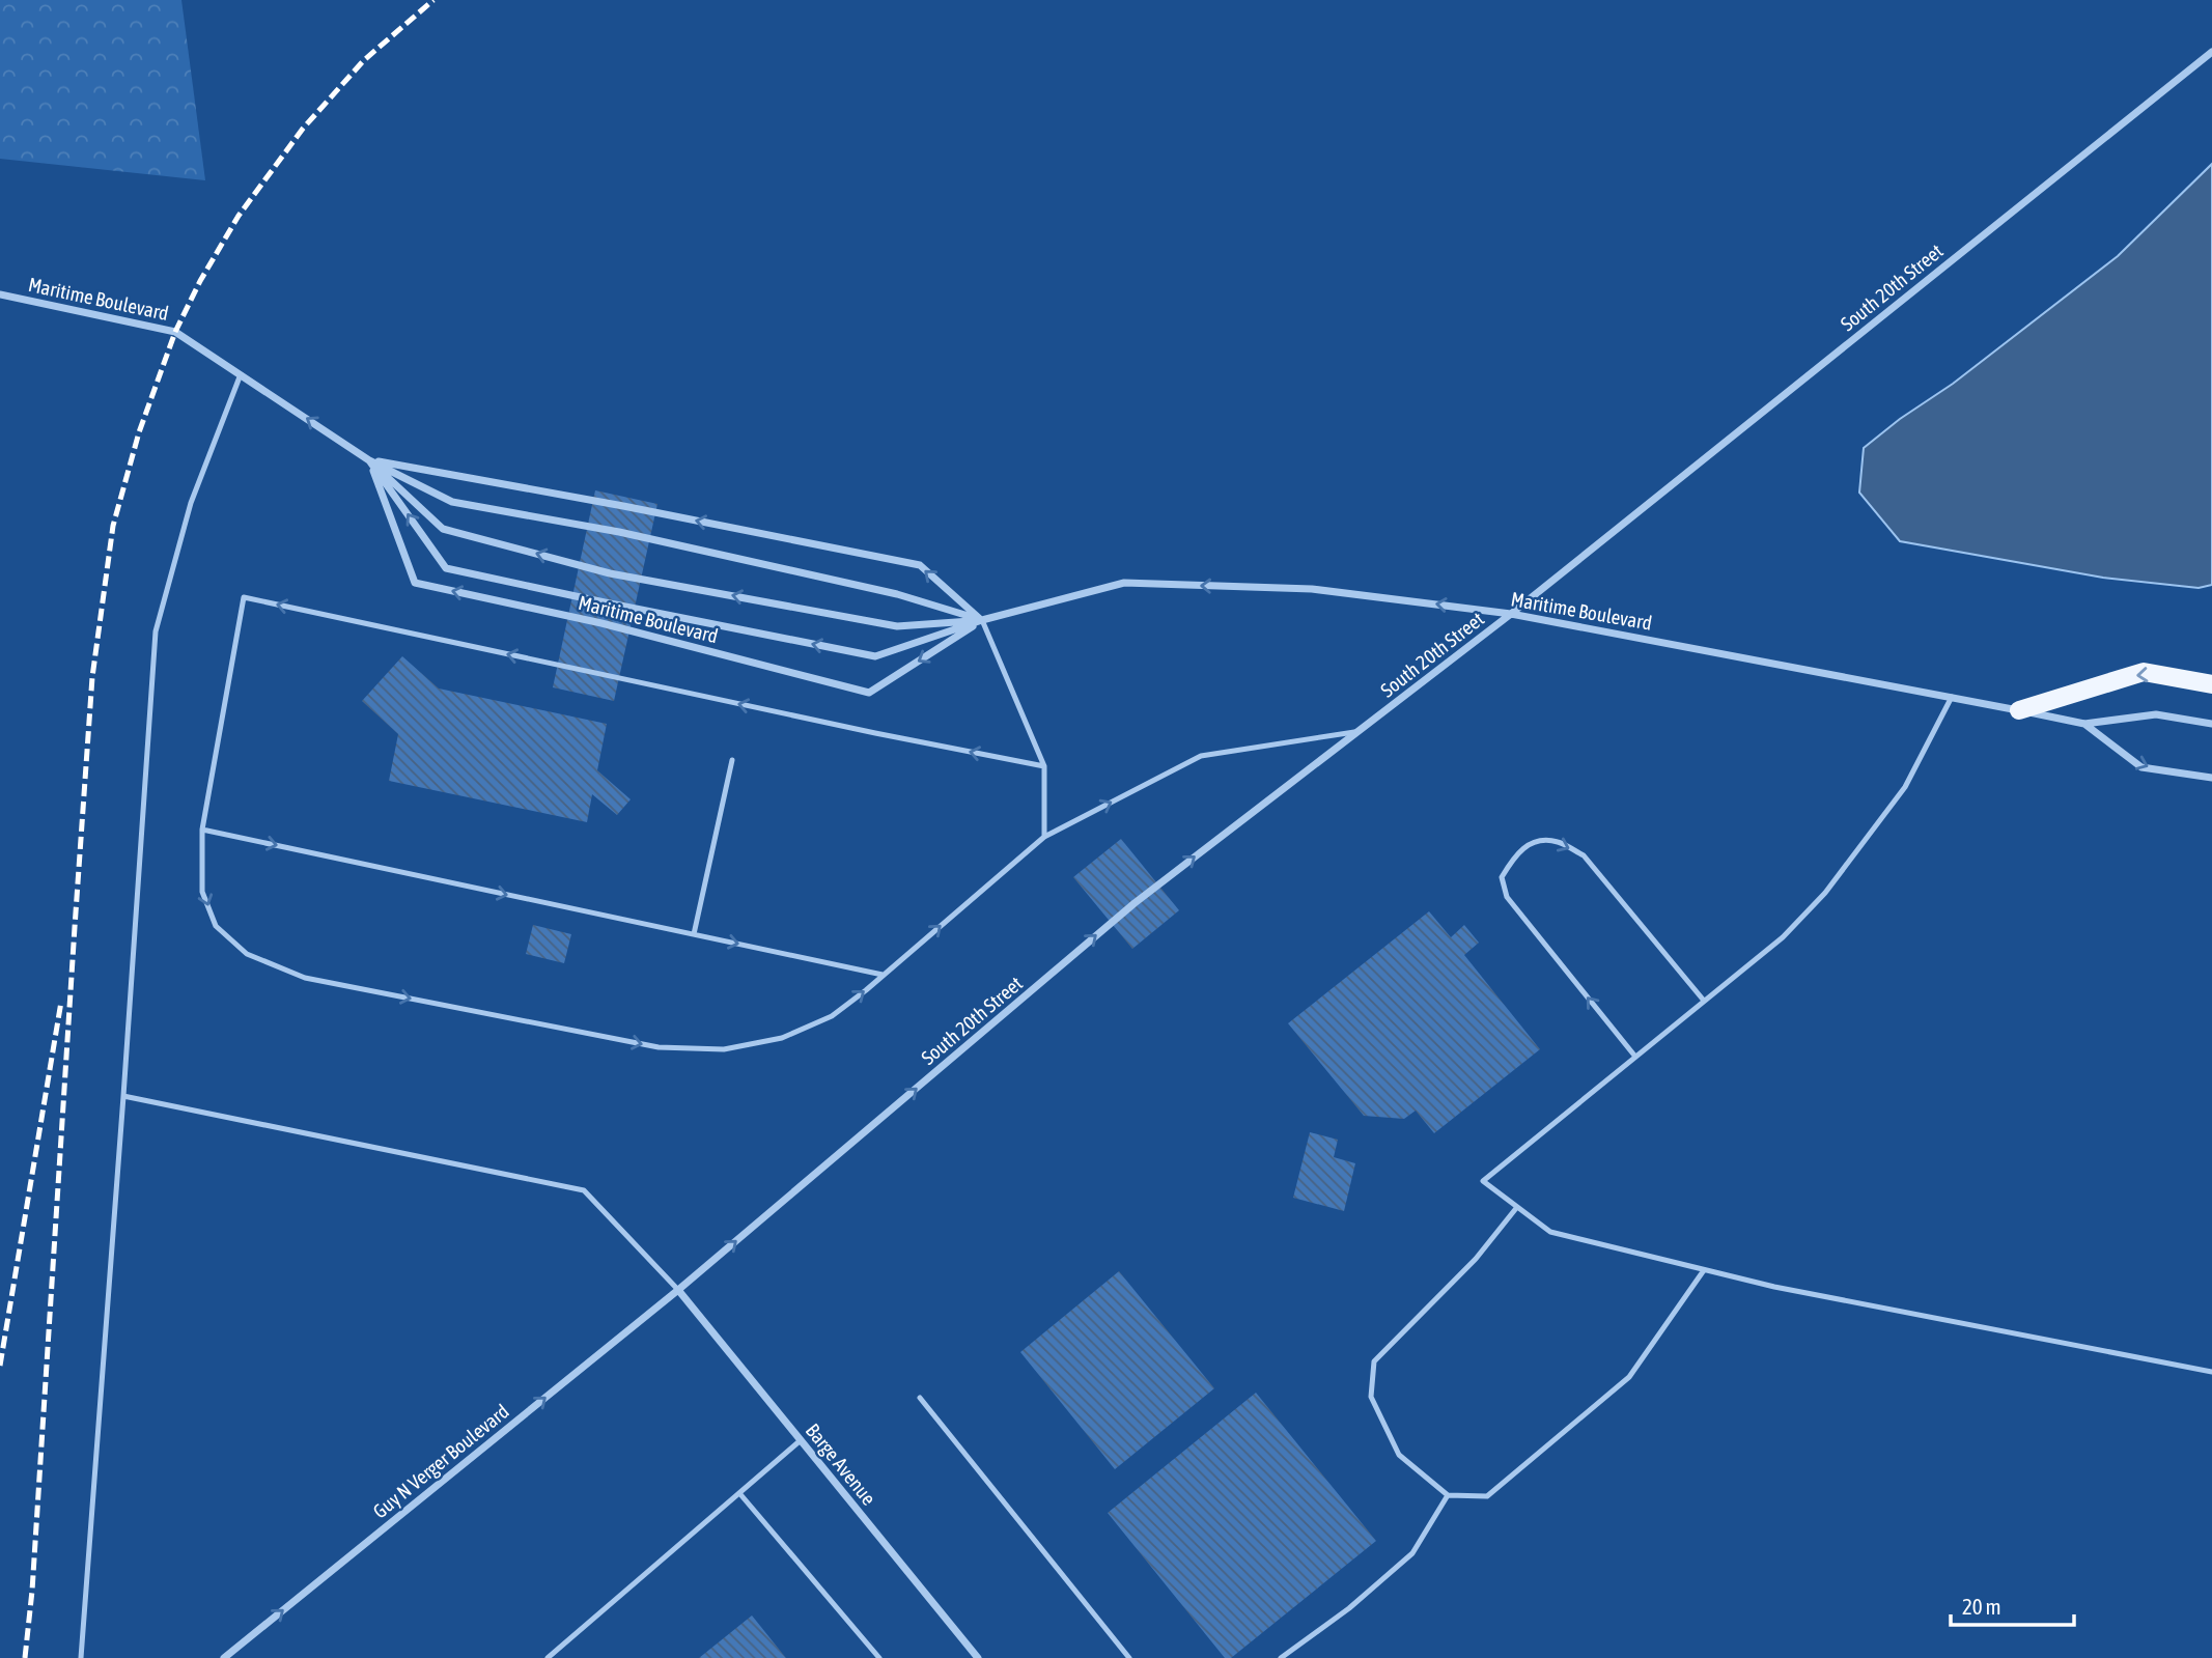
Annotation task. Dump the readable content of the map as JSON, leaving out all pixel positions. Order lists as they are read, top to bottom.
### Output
{
  "streets": {
    "street": [
      "South 20th Street",
      "Maritime Boulevard",
      "Guy N Verger Boulevard",
      "Barge Avenue"
    ]
  },
  "crossings": [
    ["South 20th Street", "Maritime Boulevard"],
    ["South 20th Street", "Guy N Verger Boulevard"],
    ["South 20th Street", "Barge Avenue"],
    ["Guy N Verger Boulevard", "Barge Avenue"]
  ],
  "one_way": ["South 20th Street", "Maritime Boulevard", "Guy N Verger Boulevard"],
  "scale_bar": "20 m"
}
